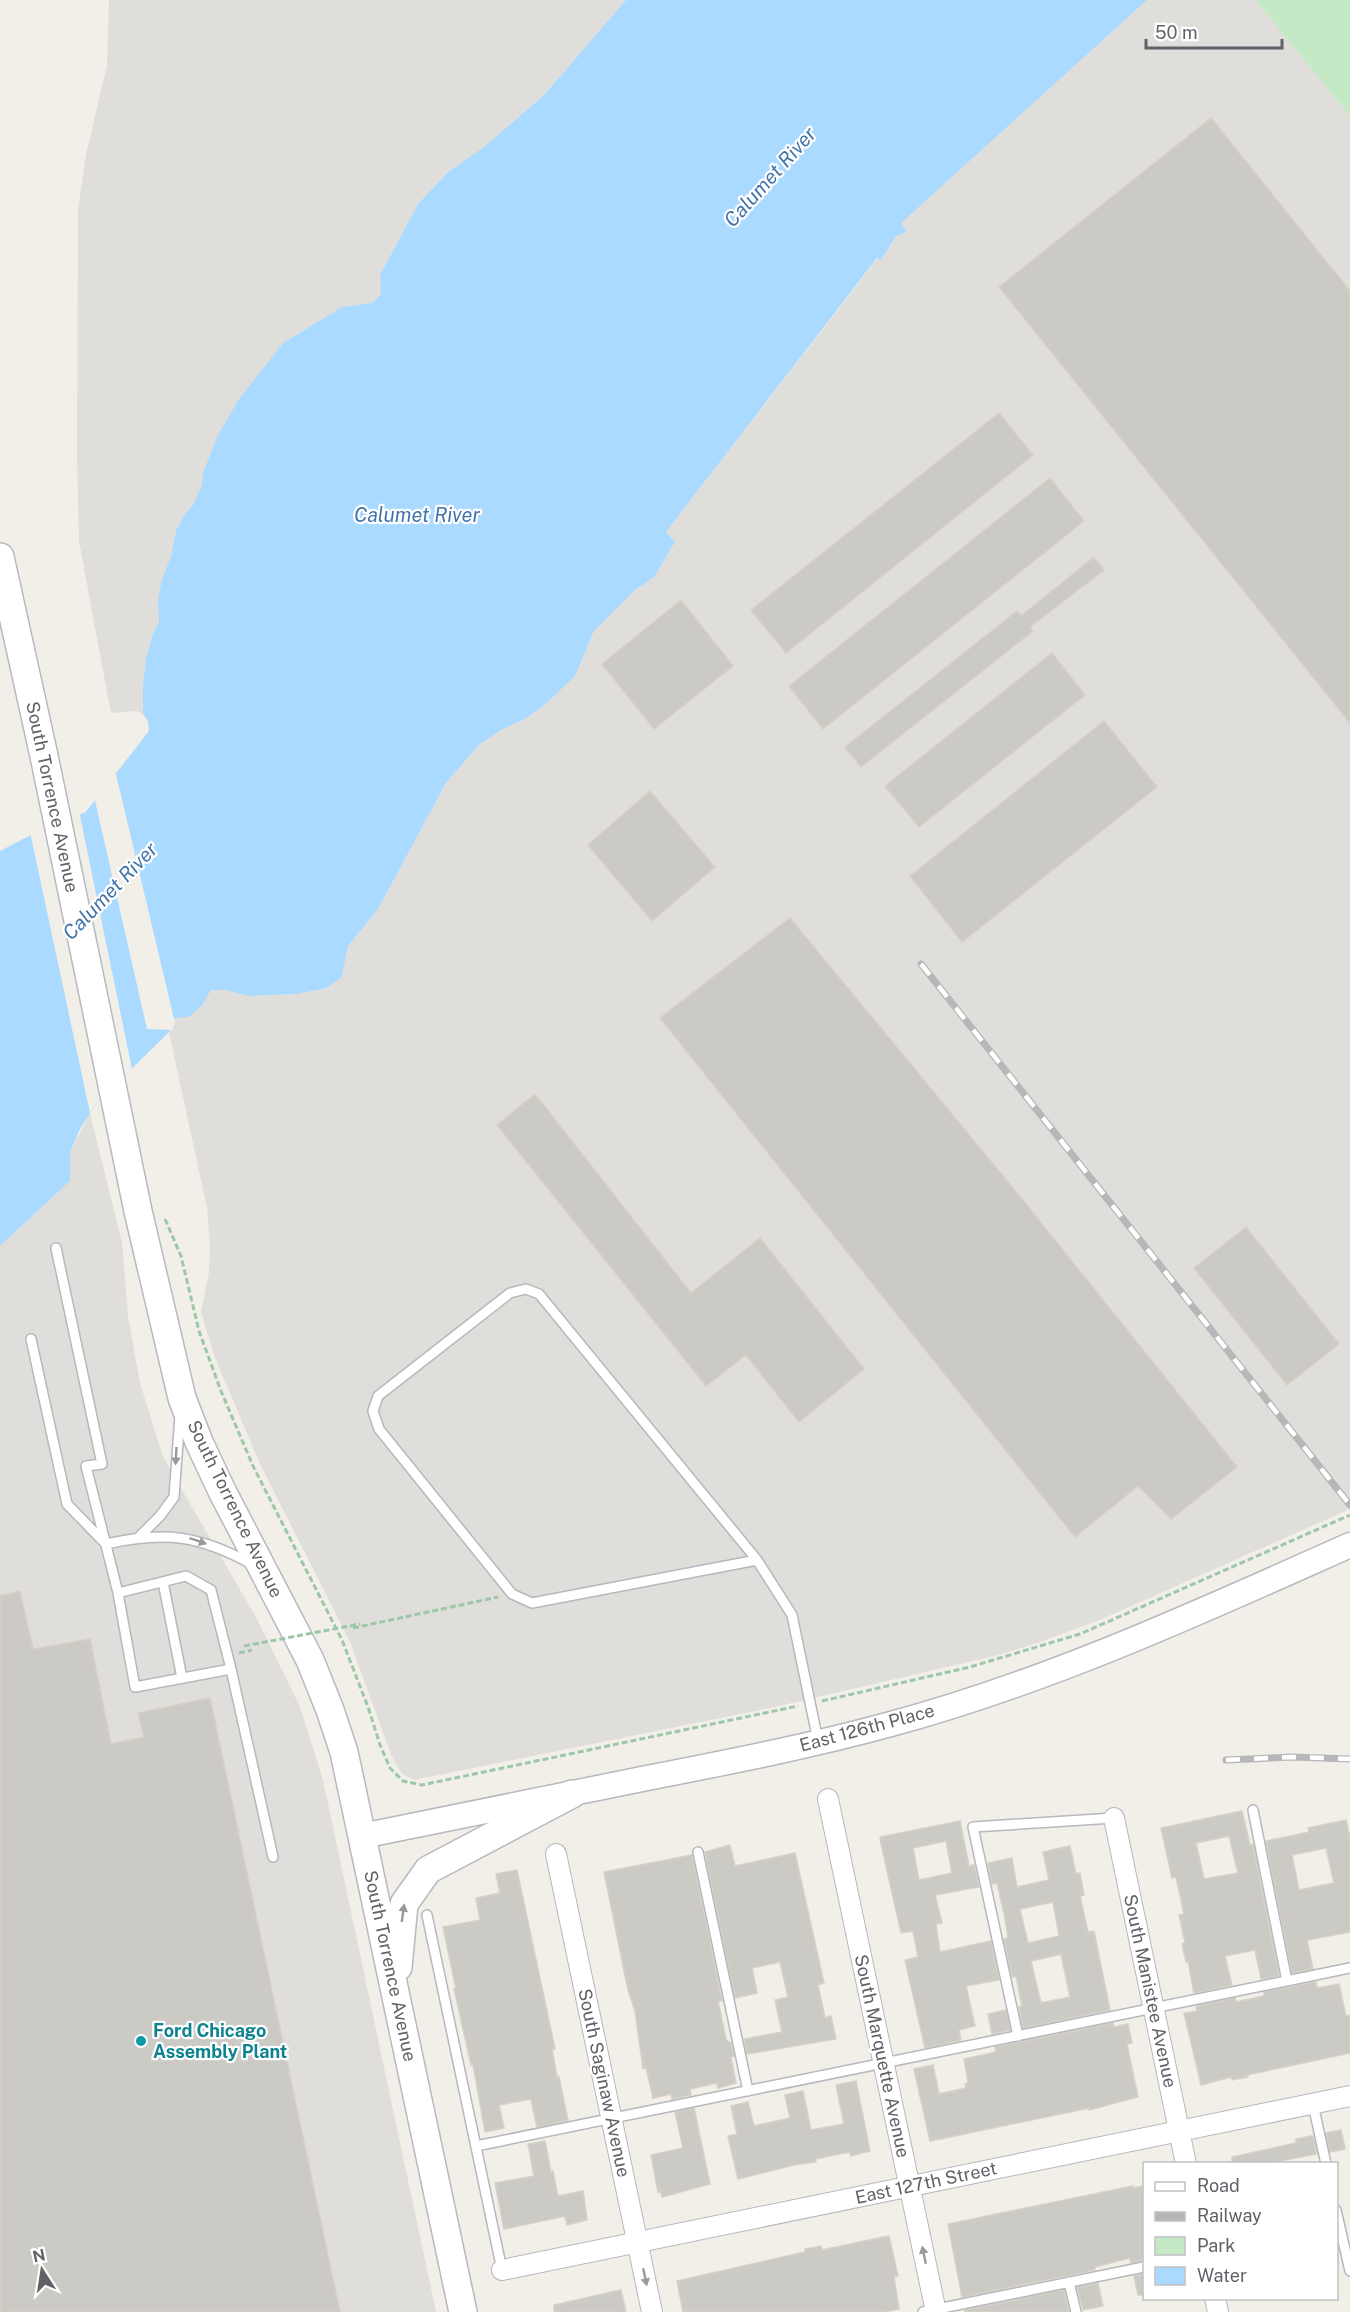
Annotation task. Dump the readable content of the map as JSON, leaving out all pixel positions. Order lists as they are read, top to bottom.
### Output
{
  "streets": {
    "main road": ["South Torrence Avenue"],
    "street": [
      "East 126th Place",
      "South Manistee Avenue",
      "South Marquette Avenue",
      "South Saginaw Avenue",
      "East 127th Street"
    ]
  },
  "crossings": [
    ["South Torrence Avenue", "East 126th Place"],
    ["South Manistee Avenue", "East 127th Street"],
    ["South Marquette Avenue", "East 127th Street"],
    ["South Saginaw Avenue", "East 127th Street"]
  ],
  "water": ["Calumet River"],
  "places": ["Ford Chicago Assembly Plant"],
  "legend": [
    "Road",
    "Railway",
    "Park",
    "Water"
  ],
  "scale_bar": "50 m",
  "north": "top"
}
